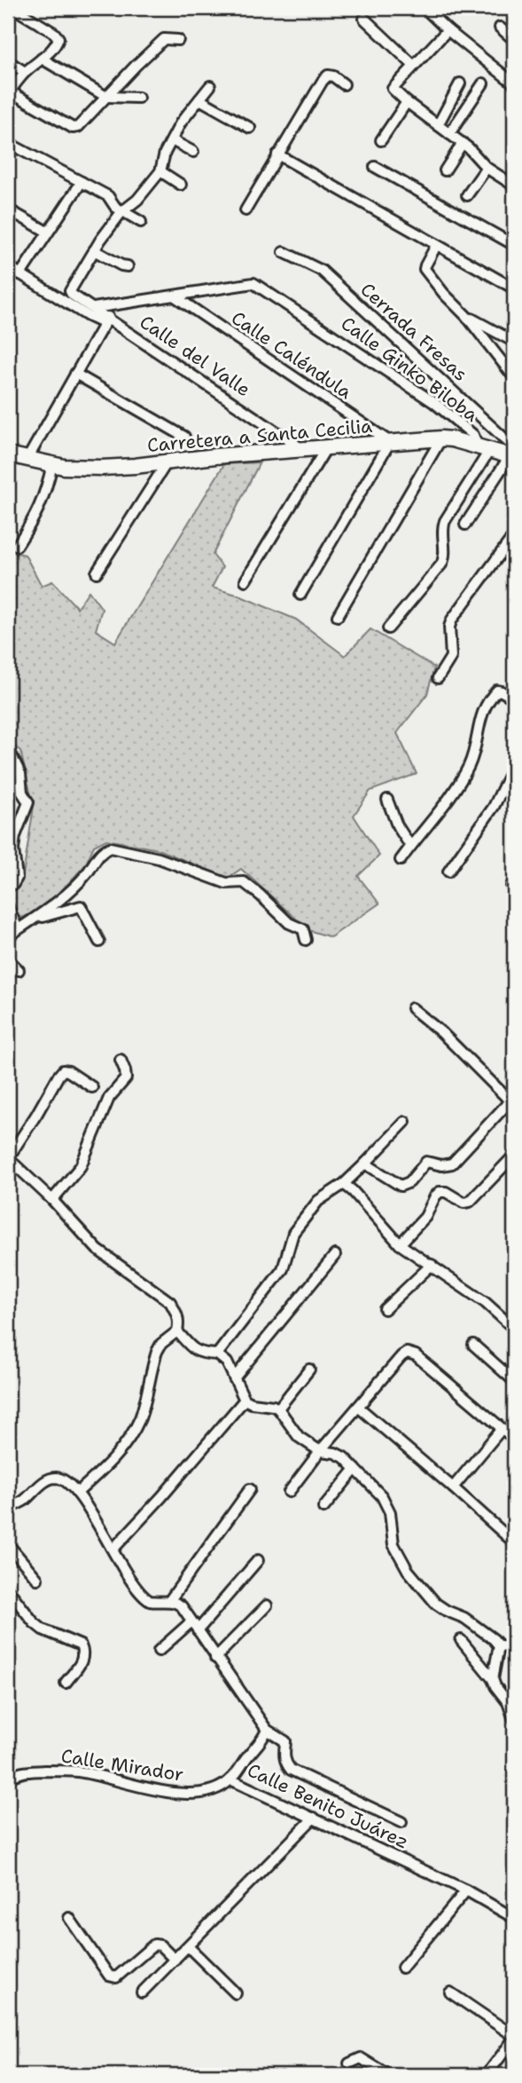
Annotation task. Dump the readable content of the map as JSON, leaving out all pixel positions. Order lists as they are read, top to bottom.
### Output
{
  "streets": {
    "main road": ["Carretera a Santa Cecilia"],
    "street": [
      "Cerrada Fresas",
      "Calle Caléndula",
      "Calle del Valle",
      "Calle Ginko Biloba",
      "Calle Mirador",
      "Calle Benito Juárez"
    ]
  },
  "crossings": [
    ["Cerrada Fresas", "Carretera a Santa Cecilia"],
    ["Calle Caléndula", "Calle Ginko Biloba"],
    ["Calle Caléndula", "Carretera a Santa Cecilia"],
    ["Calle del Valle", "Carretera a Santa Cecilia"],
    ["Calle Ginko Biloba", "Carretera a Santa Cecilia"],
    ["Calle Mirador", "Calle Benito Juárez"]
  ]
}
